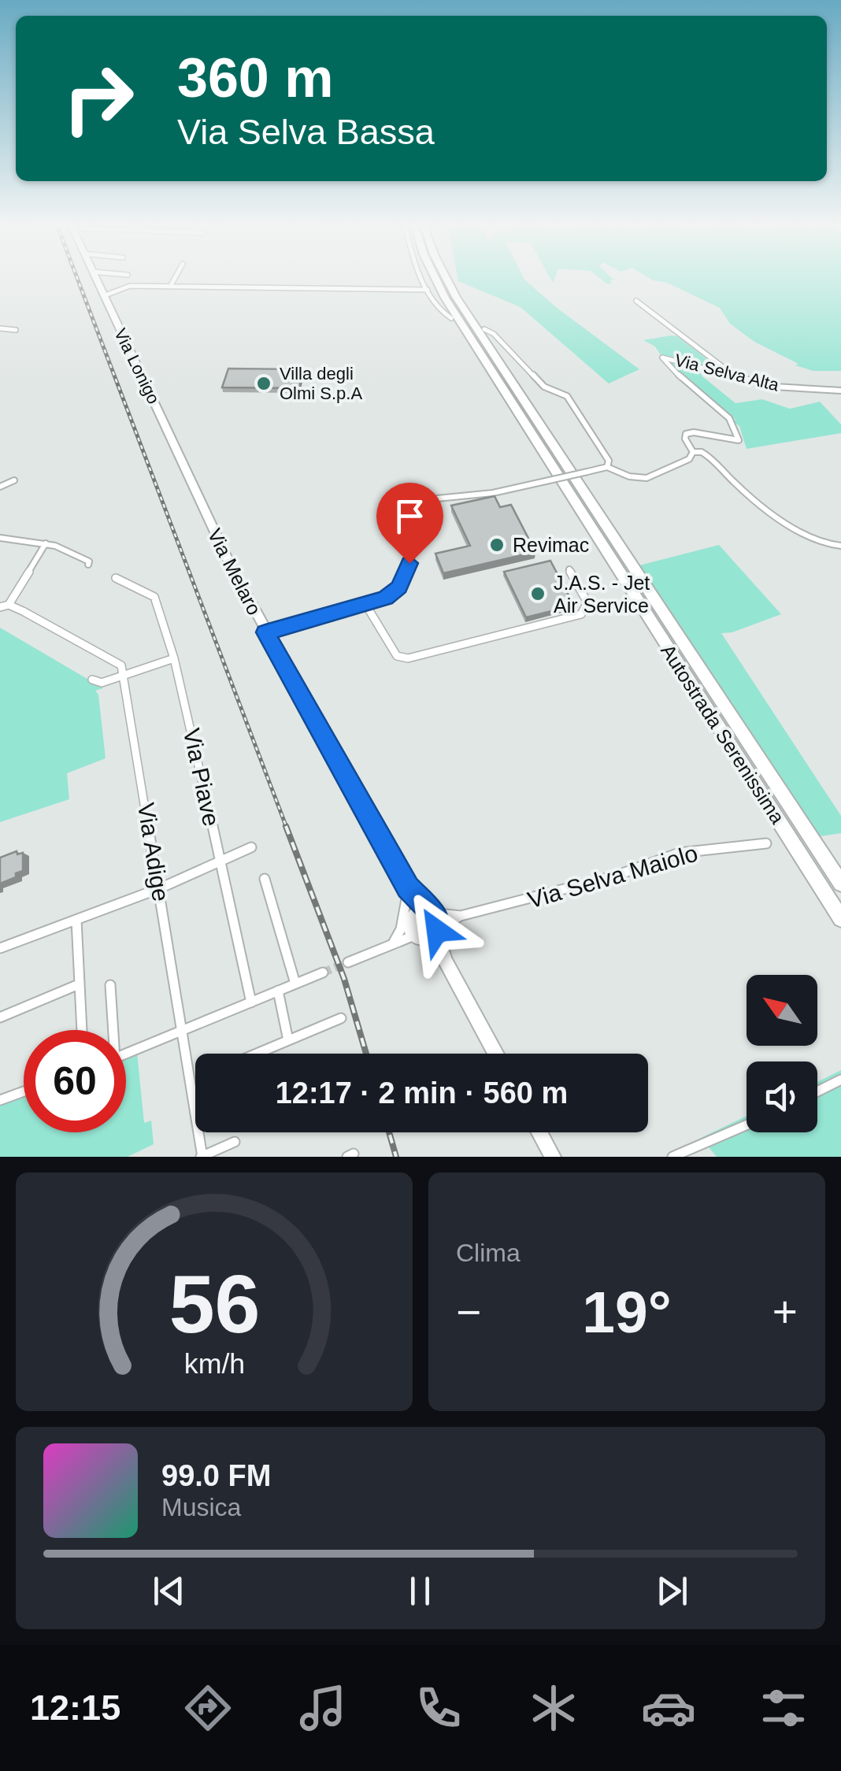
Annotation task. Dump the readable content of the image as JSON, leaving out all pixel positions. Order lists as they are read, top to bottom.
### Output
{
  "streets": {
    "highway": ["Autostrada Serenissima"],
    "main road": ["Via Lonigo", "Via Melaro"],
    "street": [
      "Via Selva Alta",
      "Via Piave",
      "Via Adige",
      "Via Selva Maiolo"
    ]
  },
  "crossings": [
    ["Via Lonigo", "Via Melaro"],
    ["Via Melaro", "Via Selva Maiolo"]
  ],
  "places": ["Villa degli Olmi S.p.A", "Revimac", "J.A.S. - Jet Air Service"],
  "north": "top left",
  "page": {
    "turn": ["360 m", "Via Selva Bassa"],
    "limit": "60",
    "trip": "12:17 · 2 min · 560 m",
    "tile": "Clima",
    "heat": ["−", "19°", "+"],
    "song": ["99.0 FM", "Musica"],
    "tabs": "12:15",
    "gauge": ["56", "km/h"]
  }
}
